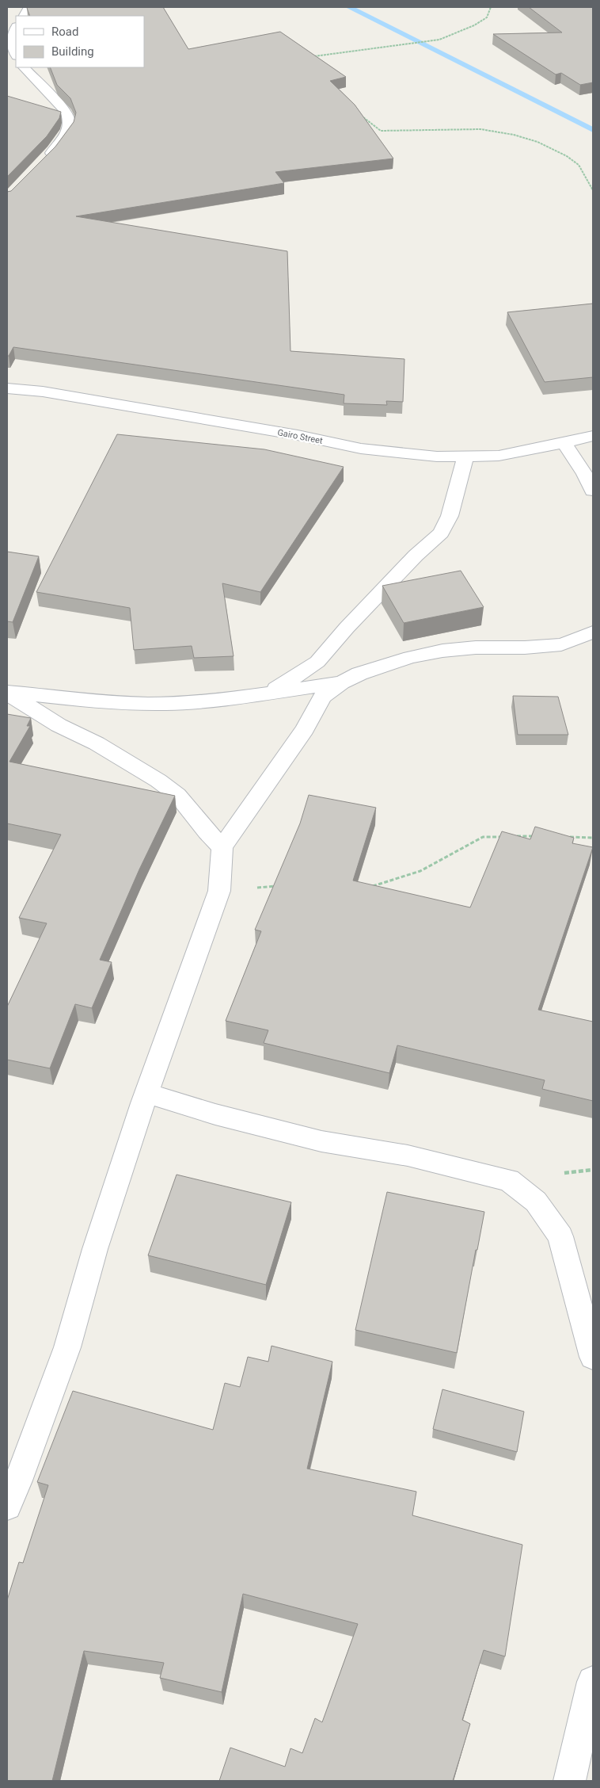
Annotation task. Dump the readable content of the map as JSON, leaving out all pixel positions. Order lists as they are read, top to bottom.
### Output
{
  "streets": {
    "street": ["Gairo Street"]
  },
  "legend": ["Road", "Building"]
}
